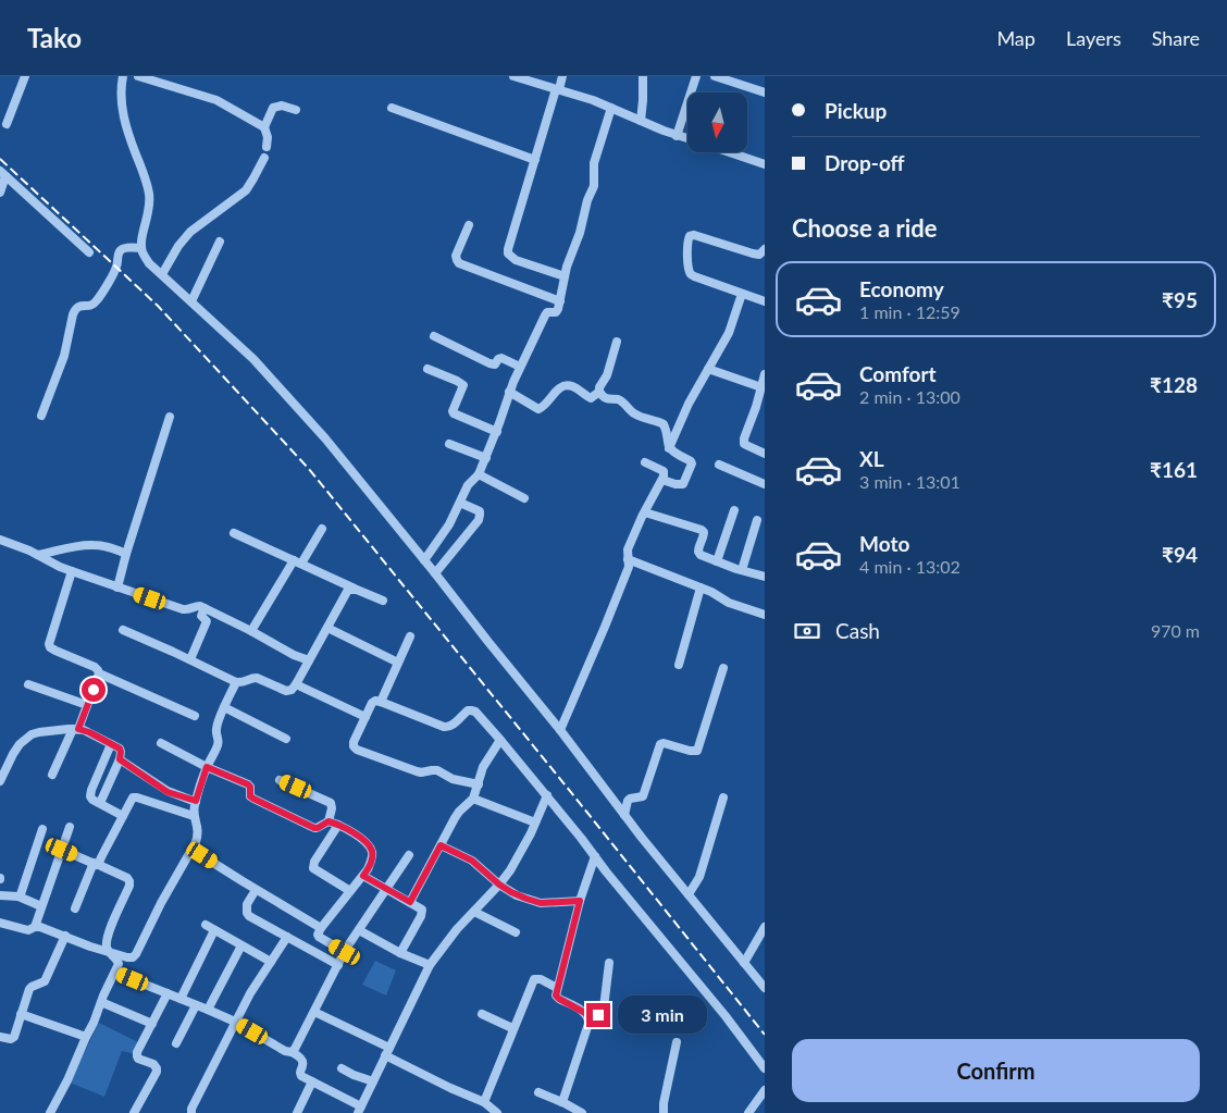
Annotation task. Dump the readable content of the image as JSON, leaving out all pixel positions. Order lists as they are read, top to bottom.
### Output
{
  "north": "bottom",
  "page": {
    "header": "Tako",
    "nav": ["Map", "Layers", "Share"],
    "banner": ["Pickup", "Drop-off"],
    "heading": "Choose a ride",
    "list": [
      {
        "name": "Economy",
        "note": "1 min · 12:59",
        "value": "₹95"
      },
      {
        "name": "Comfort",
        "note": "2 min · 13:00",
        "value": "₹128"
      },
      {
        "name": "XL",
        "note": "3 min · 13:01",
        "value": "₹161"
      },
      {
        "name": "Moto",
        "note": "4 min · 13:02",
        "value": "₹94"
      }
    ],
    "pay": ["Cash", "970 m"],
    "bubble": "3 min",
    "buttons": "Confirm"
  }
}
